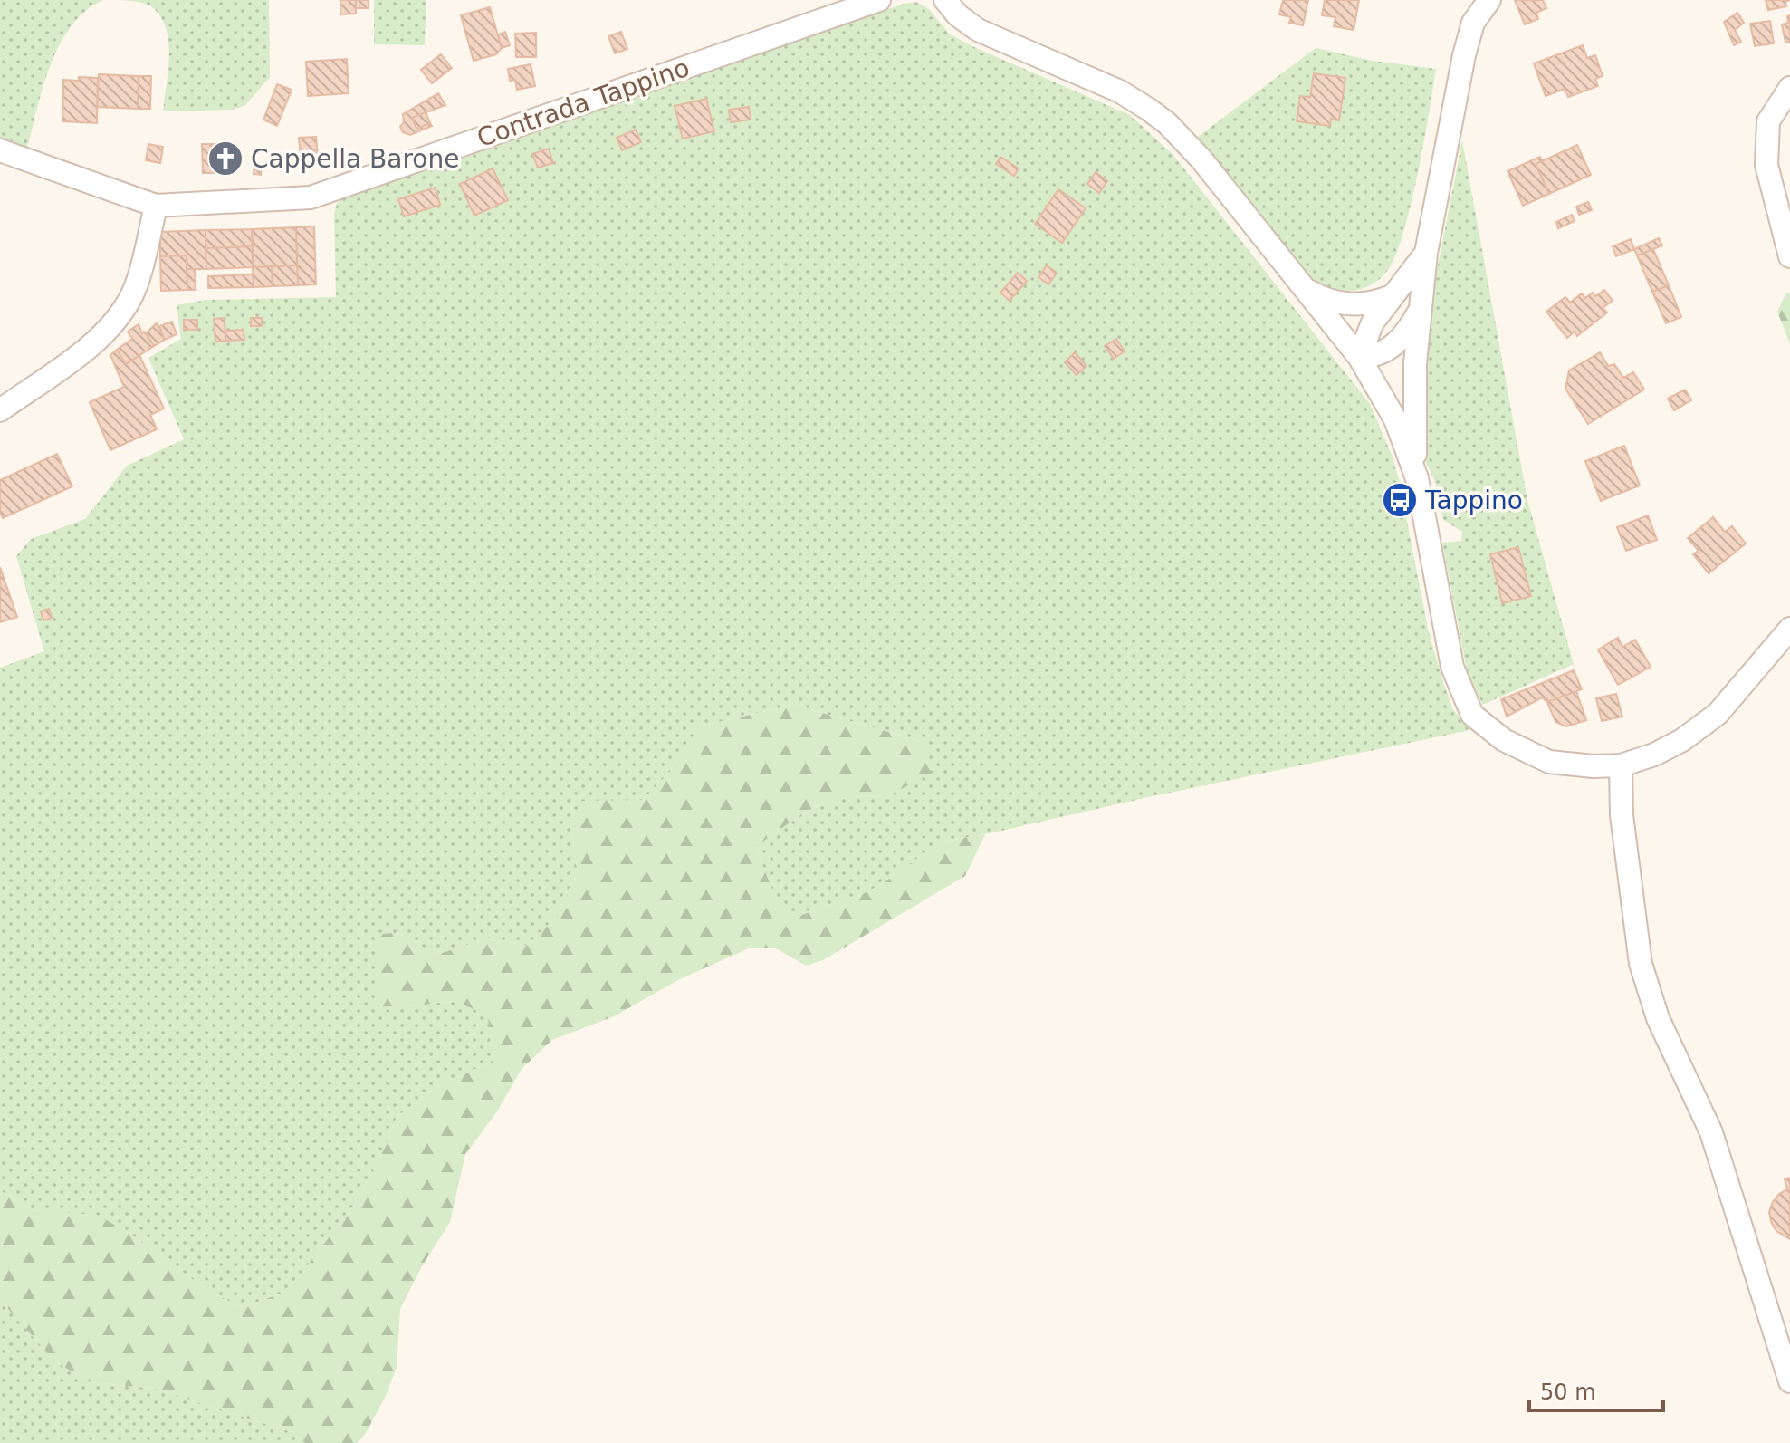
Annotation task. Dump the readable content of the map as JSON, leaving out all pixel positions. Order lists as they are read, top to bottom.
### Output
{
  "streets": {
    "street": ["Contrada Tappino"]
  },
  "places": {
    "church": ["Cappella Barone"],
    "bus stop": ["Tappino"]
  },
  "scale_bar": "50 m"
}
